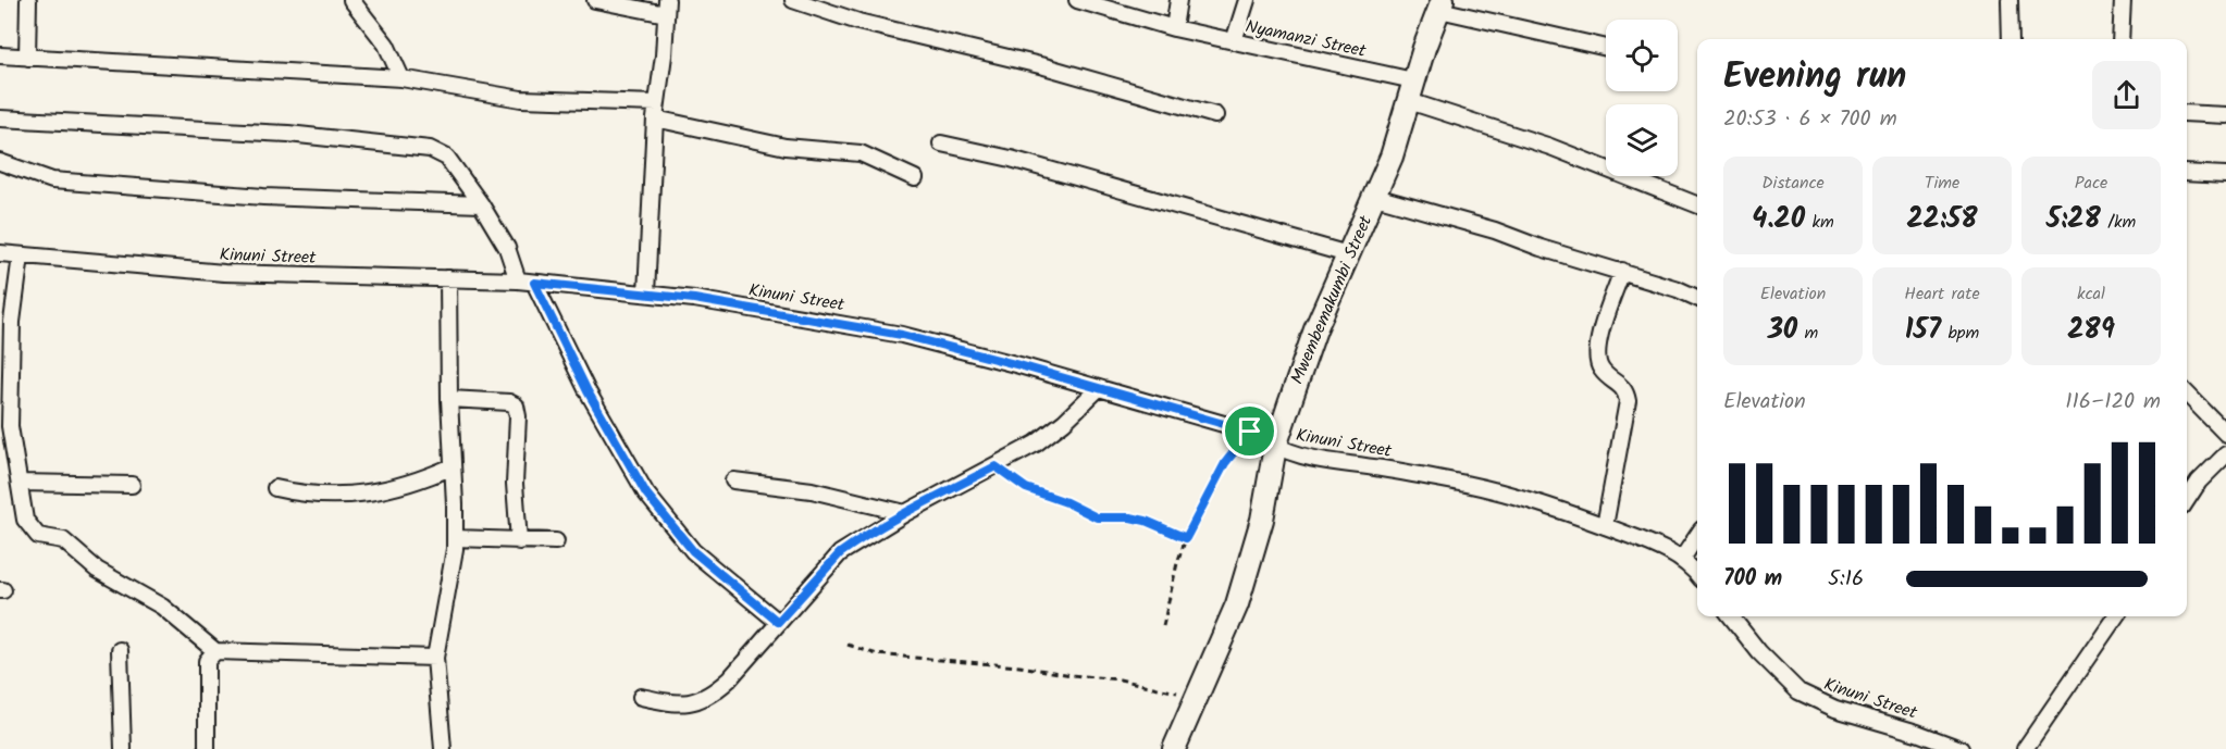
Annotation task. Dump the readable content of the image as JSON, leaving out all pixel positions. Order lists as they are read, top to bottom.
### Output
{
  "streets": {
    "street": ["Nyamanzi Street", "Kinuni Street", "Mwembemakumbi Street"]
  },
  "crossings": [
    ["Nyamanzi Street", "Mwembemakumbi Street"],
    ["Kinuni Street", "Mwembemakumbi Street"]
  ],
  "page": {
    "heading": ["Evening run", "20:53 · 6 × 700 m"],
    "stats": [
      ["Distance", "4.20 km"],
      ["Time", "22:58"],
      ["Pace", "5:28 /km"],
      ["Elevation", "30 m"],
      ["Heart rate", "157 bpm"],
      ["kcal", "289"]
    ],
    "chart": ["Elevation", "116–120 m"],
    "list": [
      {
        "name": "700 m",
        "note": "5:16"
      }
    ]
  }
}
